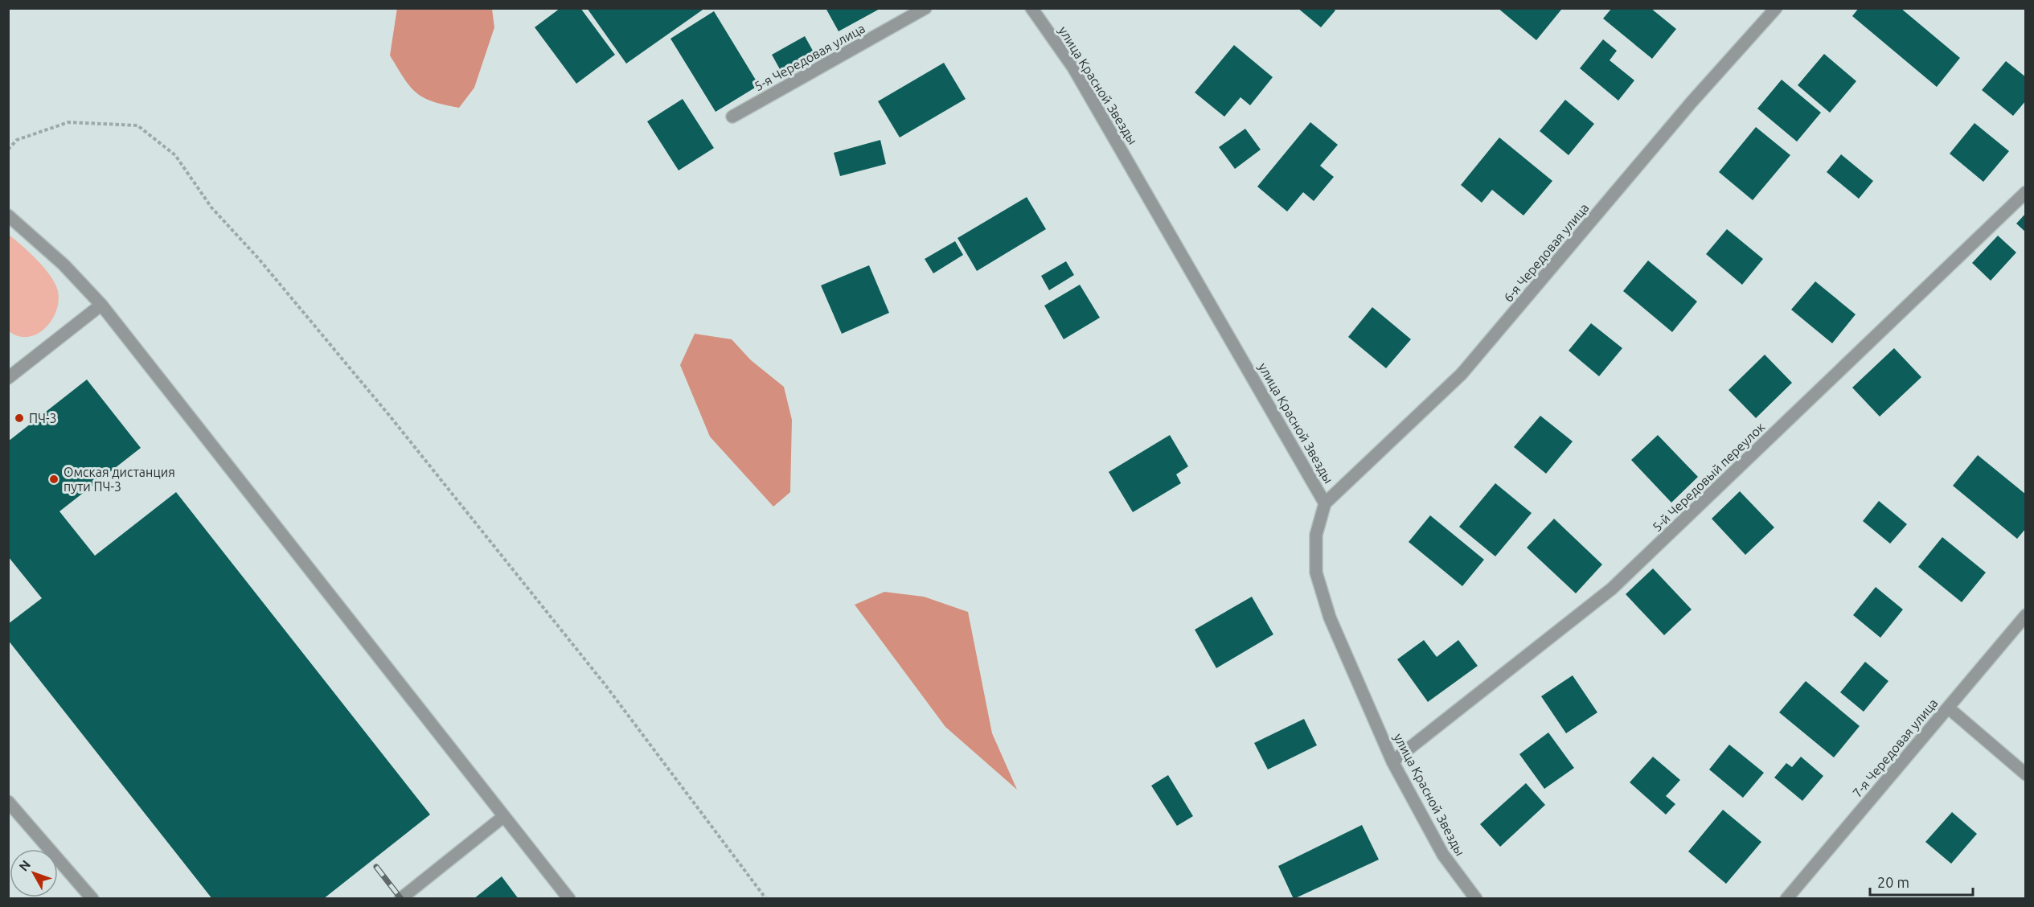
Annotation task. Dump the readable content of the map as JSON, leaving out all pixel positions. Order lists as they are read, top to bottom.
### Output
{
  "streets": {
    "street": [
      "5-я Чередовая улица",
      "улица Красной Звезды",
      "6-я Чередовая улица",
      "5-й Чередовый переулок",
      "7-я Чередовая улица"
    ]
  },
  "crossings": [
    ["улица Красной Звезды", "6-я Чередовая улица"],
    ["улица Красной Звезды", "5-й Чередовый переулок"]
  ],
  "places": ["ПЧ-3", "Омская дистанция пути ПЧ-3"],
  "scale_bar": "20 m",
  "north": "top left"
}
